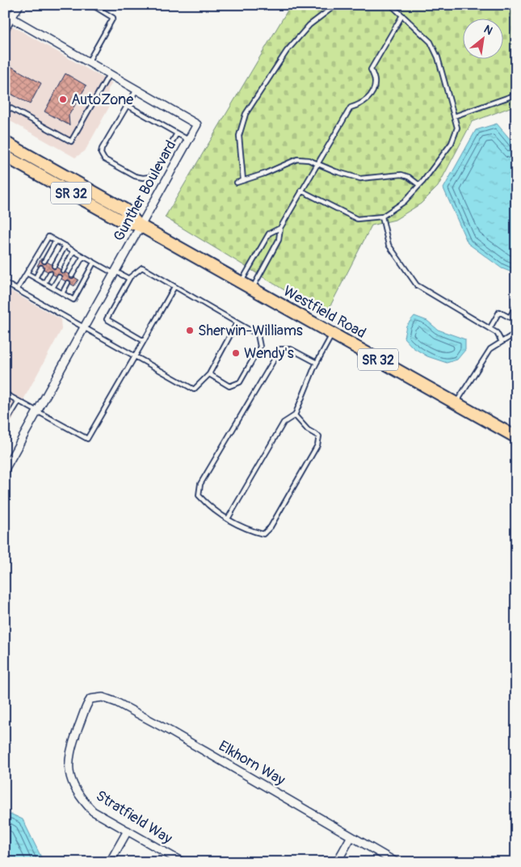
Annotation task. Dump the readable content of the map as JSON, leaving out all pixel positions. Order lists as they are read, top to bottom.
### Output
{
  "streets": {
    "main road": ["SR 32", "Westfield Road"],
    "street": ["Gunther Boulevard", "Elkhorn Way", "Stratfield Way"]
  },
  "crossings": [
    ["Gunther Boulevard", "Westfield Road"],
    ["Elkhorn Way", "Stratfield Way"]
  ],
  "places": ["AutoZone", "Sherwin-Williams", "Wendy's"],
  "north": "top right"
}
